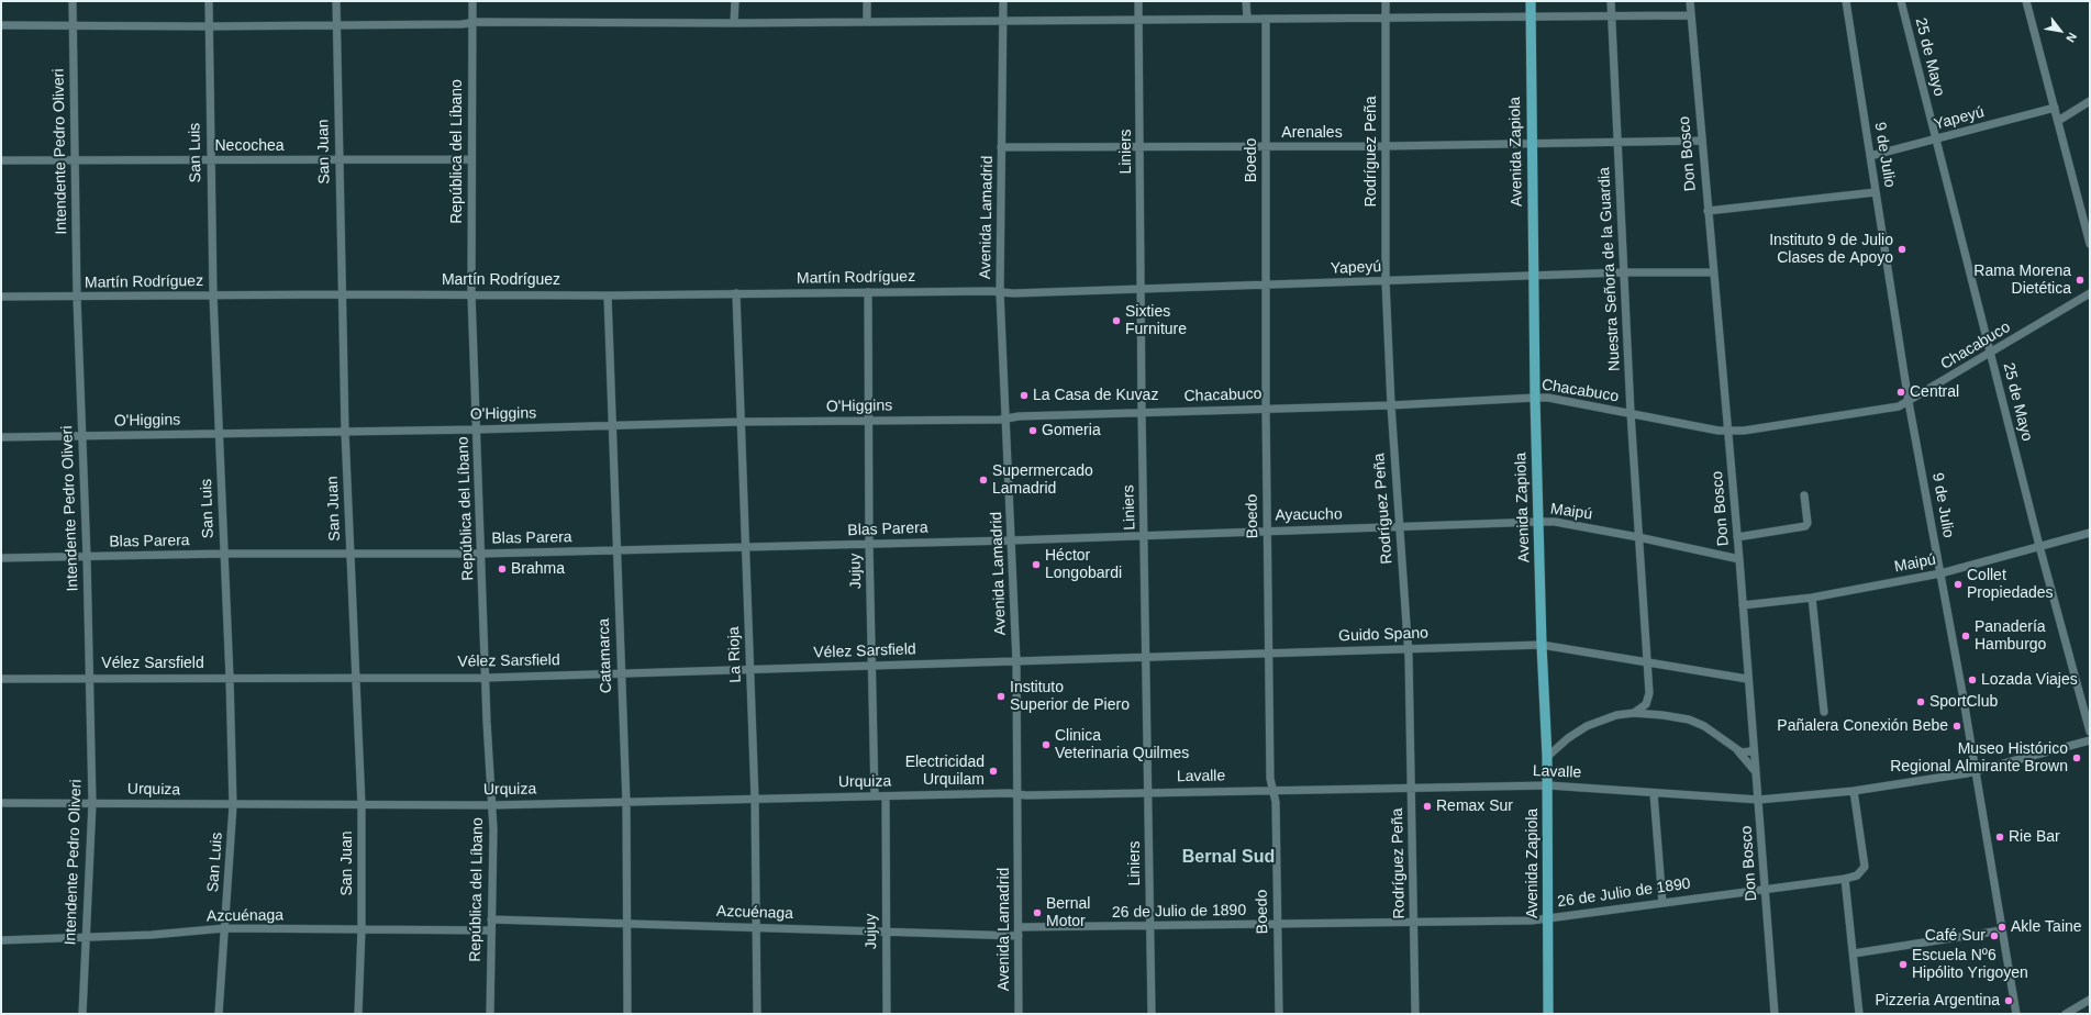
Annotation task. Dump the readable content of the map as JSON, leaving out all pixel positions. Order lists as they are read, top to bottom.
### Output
{
  "streets": {
    "main road": ["Avenida Zapiola"],
    "street": [
      "25 de Mayo",
      "Yapeyú",
      "Arenales",
      "Necochea",
      "Intendente Pedro Oliveri",
      "San Juan",
      "República del Líbano",
      "Liniers",
      "Rodríguez Peña",
      "San Luis",
      "Don Bosco",
      "9 de Julio",
      "Boedo",
      "Avenida Lamadrid",
      "Nuestra Señora de la Guardia",
      "Martín Rodríguez",
      "Chacabuco",
      "O'Higgins",
      "Maipú",
      "Ayacucho",
      "Blas Parera",
      "Jujuy",
      "Guido Spano",
      "Vélez Sarsfield",
      "La Rioja",
      "Catamarca",
      "Lavalle",
      "Urquiza",
      "26 de Julio de 1890",
      "Azcuénaga"
    ]
  },
  "crossings": [
    ["25 de Mayo", "Yapeyú"],
    ["25 de Mayo", "Chacabuco"],
    ["25 de Mayo", "Maipú"],
    ["Yapeyú", "Liniers"],
    ["Yapeyú", "Rodríguez Peña"],
    ["Yapeyú", "Avenida Zapiola"],
    ["Yapeyú", "Don Bosco"],
    ["Yapeyú", "9 de Julio"],
    ["Yapeyú", "Boedo"],
    ["Yapeyú", "Avenida Lamadrid"],
    ["Yapeyú", "Nuestra Señora de la Guardia"],
    ["Yapeyú", "Martín Rodríguez"],
    ["Arenales", "Liniers"],
    ["Arenales", "Rodríguez Peña"],
    ["Arenales", "Avenida Zapiola"],
    ["Arenales", "Don Bosco"],
    ["Arenales", "Boedo"],
    ["Arenales", "Avenida Lamadrid"],
    ["Arenales", "Nuestra Señora de la Guardia"],
    ["Necochea", "Intendente Pedro Oliveri"],
    ["Necochea", "San Juan"],
    ["Necochea", "República del Líbano"],
    ["Necochea", "San Luis"],
    ["Intendente Pedro Oliveri", "Martín Rodríguez"],
    ["Intendente Pedro Oliveri", "O'Higgins"],
    ["Intendente Pedro Oliveri", "Blas Parera"],
    ["Intendente Pedro Oliveri", "Vélez Sarsfield"],
    ["Intendente Pedro Oliveri", "Urquiza"],
    ["Intendente Pedro Oliveri", "Azcuénaga"],
    ["San Juan", "Martín Rodríguez"],
    ["San Juan", "O'Higgins"],
    ["San Juan", "Blas Parera"],
    ["San Juan", "Vélez Sarsfield"],
    ["San Juan", "Urquiza"],
    ["San Juan", "Azcuénaga"],
    ["República del Líbano", "Martín Rodríguez"],
    ["República del Líbano", "O'Higgins"],
    ["República del Líbano", "Blas Parera"],
    ["República del Líbano", "Vélez Sarsfield"],
    ["República del Líbano", "Urquiza"],
    ["República del Líbano", "Azcuénaga"],
    ["Liniers", "Chacabuco"],
    ["Liniers", "Ayacucho"],
    ["Liniers", "Guido Spano"],
    ["Liniers", "Lavalle"],
    ["Liniers", "26 de Julio de 1890"],
    ["Rodríguez Peña", "Chacabuco"],
    ["Rodríguez Peña", "Ayacucho"],
    ["Rodríguez Peña", "Guido Spano"],
    ["Rodríguez Peña", "Lavalle"],
    ["Rodríguez Peña", "26 de Julio de 1890"],
    ["Avenida Zapiola", "Chacabuco"],
    ["Avenida Zapiola", "Maipú"],
    ["Avenida Zapiola", "Guido Spano"],
    ["Avenida Zapiola", "Lavalle"],
    ["Avenida Zapiola", "26 de Julio de 1890"],
    ["San Luis", "Martín Rodríguez"],
    ["San Luis", "O'Higgins"],
    ["San Luis", "Blas Parera"],
    ["San Luis", "Vélez Sarsfield"],
    ["San Luis", "Urquiza"],
    ["San Luis", "Azcuénaga"],
    ["Don Bosco", "Chacabuco"],
    ["Don Bosco", "Maipú"],
    ["Don Bosco", "Guido Spano"],
    ["Don Bosco", "Lavalle"],
    ["Don Bosco", "26 de Julio de 1890"],
    ["9 de Julio", "Chacabuco"],
    ["9 de Julio", "Maipú"],
    ["9 de Julio", "Lavalle"],
    ["Boedo", "Chacabuco"],
    ["Boedo", "Ayacucho"],
    ["Boedo", "Guido Spano"],
    ["Boedo", "Lavalle"],
    ["Boedo", "26 de Julio de 1890"],
    ["Avenida Lamadrid", "Martín Rodríguez"],
    ["Avenida Lamadrid", "Chacabuco"],
    ["Avenida Lamadrid", "O'Higgins"],
    ["Avenida Lamadrid", "Ayacucho"],
    ["Avenida Lamadrid", "Blas Parera"],
    ["Avenida Lamadrid", "Guido Spano"],
    ["Avenida Lamadrid", "Vélez Sarsfield"],
    ["Avenida Lamadrid", "Lavalle"],
    ["Avenida Lamadrid", "Urquiza"],
    ["Avenida Lamadrid", "26 de Julio de 1890"],
    ["Avenida Lamadrid", "Azcuénaga"],
    ["Nuestra Señora de la Guardia", "Chacabuco"],
    ["Nuestra Señora de la Guardia", "Maipú"],
    ["Nuestra Señora de la Guardia", "Guido Spano"],
    ["Martín Rodríguez", "Jujuy"],
    ["Martín Rodríguez", "La Rioja"],
    ["Martín Rodríguez", "Catamarca"],
    ["Chacabuco", "O'Higgins"],
    ["O'Higgins", "Jujuy"],
    ["O'Higgins", "La Rioja"],
    ["O'Higgins", "Catamarca"],
    ["Maipú", "Ayacucho"],
    ["Ayacucho", "Blas Parera"],
    ["Blas Parera", "Jujuy"],
    ["Blas Parera", "La Rioja"],
    ["Blas Parera", "Catamarca"],
    ["Jujuy", "Vélez Sarsfield"],
    ["Jujuy", "Urquiza"],
    ["Jujuy", "Azcuénaga"],
    ["Guido Spano", "Vélez Sarsfield"],
    ["Vélez Sarsfield", "La Rioja"],
    ["Vélez Sarsfield", "Catamarca"],
    ["La Rioja", "Urquiza"],
    ["La Rioja", "Azcuénaga"],
    ["Catamarca", "Urquiza"],
    ["Catamarca", "Azcuénaga"],
    ["Lavalle", "Urquiza"],
    ["Lavalle", "26 de Julio de 1890"]
  ],
  "districts": ["Bernal Sud"],
  "places": [
    "Instituto 9 de Julio Clases de Apoyo",
    "Rama Morena Dietética",
    "Sixties Furniture",
    "Central",
    "La Casa de Kuvaz",
    "Gomeria",
    "Supermercado Lamadrid",
    "Héctor Longobardi",
    "Brahma",
    "Collet Propiedades",
    "Panadería Hamburgo",
    "Lozada Viajes",
    "Instituto Superior de Piero",
    "SportClub",
    "Pañalera Conexión Bebe",
    "Clinica Veterinaria Quilmes",
    "Museo Histórico Regional Almirante Brown",
    "Electricidad Urquilam",
    "Remax Sur",
    "Rie Bar",
    "Bernal Motor",
    "Akle Taine",
    "Café Sur",
    "Escuela Nº6 Hipólito Yrigoyen",
    "Pizzeria Argentina"
  ],
  "north": "bottom right"
}
